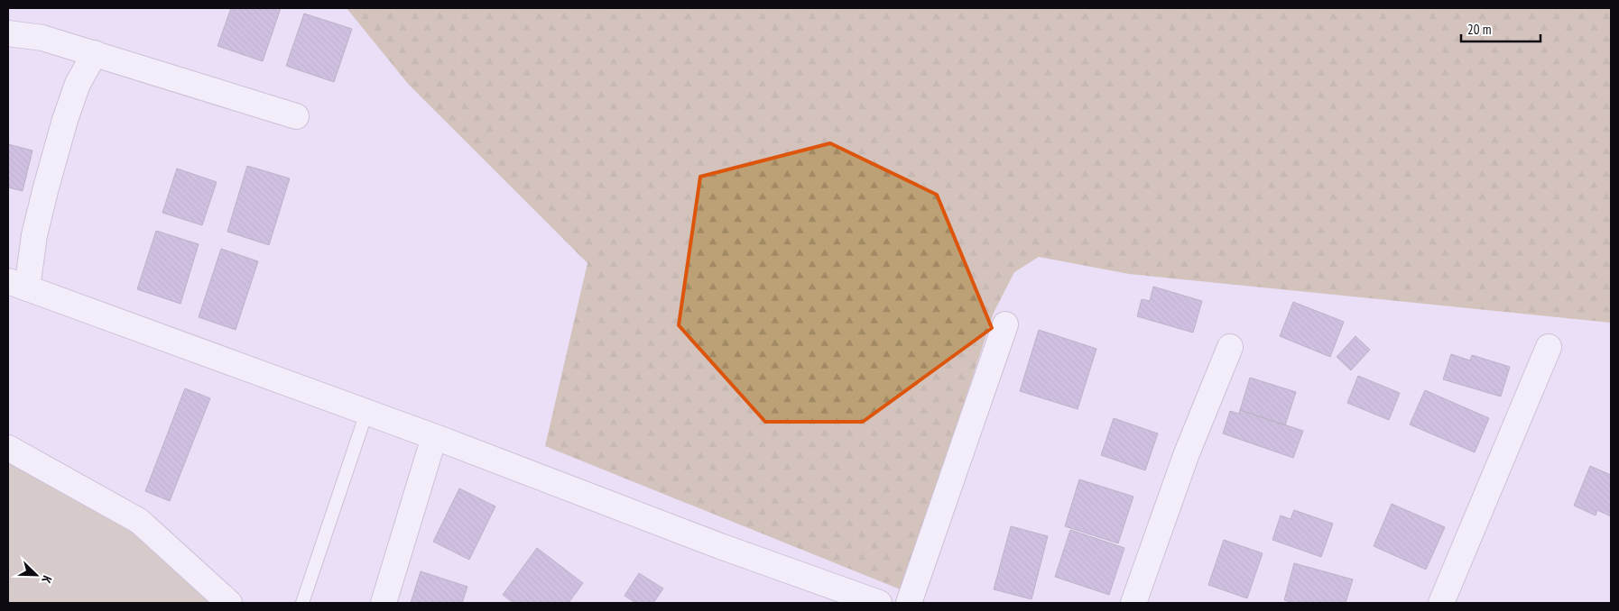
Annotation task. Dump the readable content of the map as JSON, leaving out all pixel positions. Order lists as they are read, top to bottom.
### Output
{
  "scale_bar": "20 m",
  "north": "bottom right"
}
